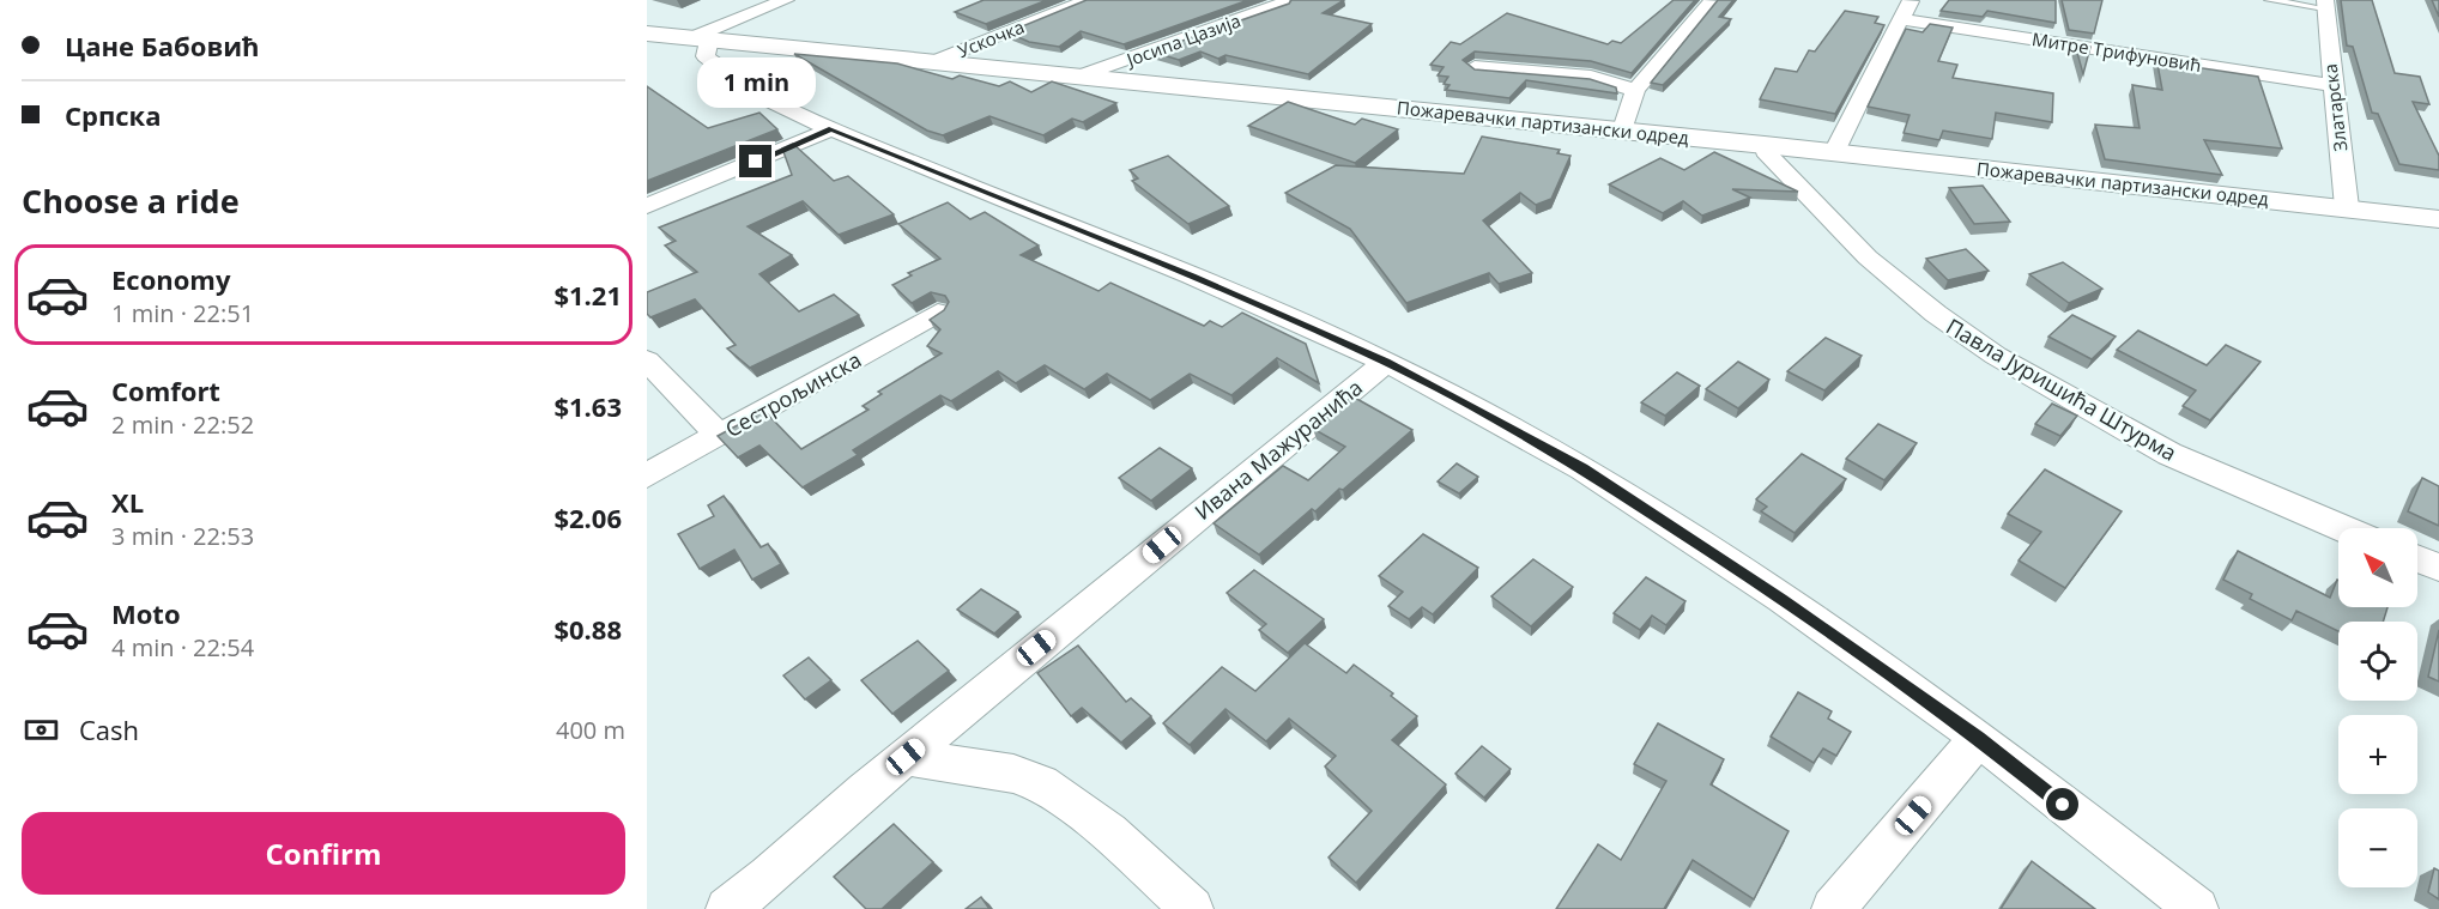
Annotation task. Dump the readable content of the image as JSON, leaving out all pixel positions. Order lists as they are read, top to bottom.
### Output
{
  "streets": {
    "street": [
      "Ускочка",
      "Јосипа Цазија",
      "Митре Трифуновић",
      "Златарска",
      "Пожаревачки партизански одред",
      "Павла Јуришића Штурма",
      "Сестрољинска",
      "Ивана Мажуранића"
    ]
  },
  "crossings": [
    ["Ускочка", "Пожаревачки партизански одред"],
    ["Јосипа Цазија", "Пожаревачки партизански одред"],
    ["Митре Трифуновић", "Златарска"],
    ["Златарска", "Пожаревачки партизански одред"],
    ["Пожаревачки партизански одред", "Павла Јуришића Штурма"]
  ],
  "north": "top left",
  "page": {
    "banner": ["Цане Бабовић", "Српска"],
    "bubble": "1 min",
    "heading": "Choose a ride",
    "list": [
      {
        "name": "Economy",
        "note": "1 min · 22:51",
        "value": "$1.21"
      },
      {
        "name": "Comfort",
        "note": "2 min · 22:52",
        "value": "$1.63"
      },
      {
        "name": "XL",
        "note": "3 min · 22:53",
        "value": "$2.06"
      },
      {
        "name": "Moto",
        "note": "4 min · 22:54",
        "value": "$0.88"
      }
    ],
    "map_buttons": ["+", "−"],
    "pay": ["Cash", "400 m"],
    "buttons": "Confirm"
  }
}
